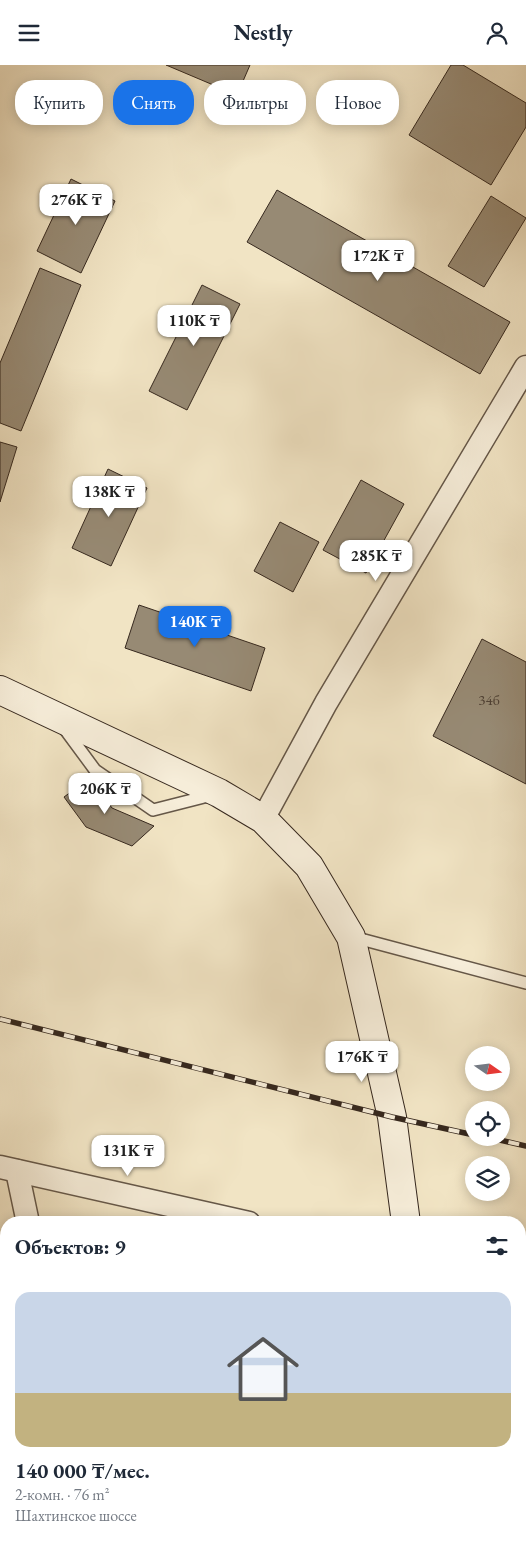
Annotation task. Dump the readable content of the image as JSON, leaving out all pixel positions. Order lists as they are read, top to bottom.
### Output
{
  "house_numbers": ["34б"],
  "north": "right",
  "page": {
    "header": "Nestly",
    "chip": [
      "Купить",
      "Снять",
      "Фильтры",
      "Новое"
    ],
    "price": [
      "276K ₸",
      "172K ₸",
      "110K ₸",
      "138K ₸",
      "285K ₸",
      "140K ₸",
      "206K ₸",
      "176K ₸",
      "131K ₸"
    ],
    "heading": "Объектов: 9",
    "list": [
      {
        "name": "140 000 ₸/мес.",
        "note": "2-комн. · 76 m² · Шахтинское шоссе"
      }
    ]
  }
}
